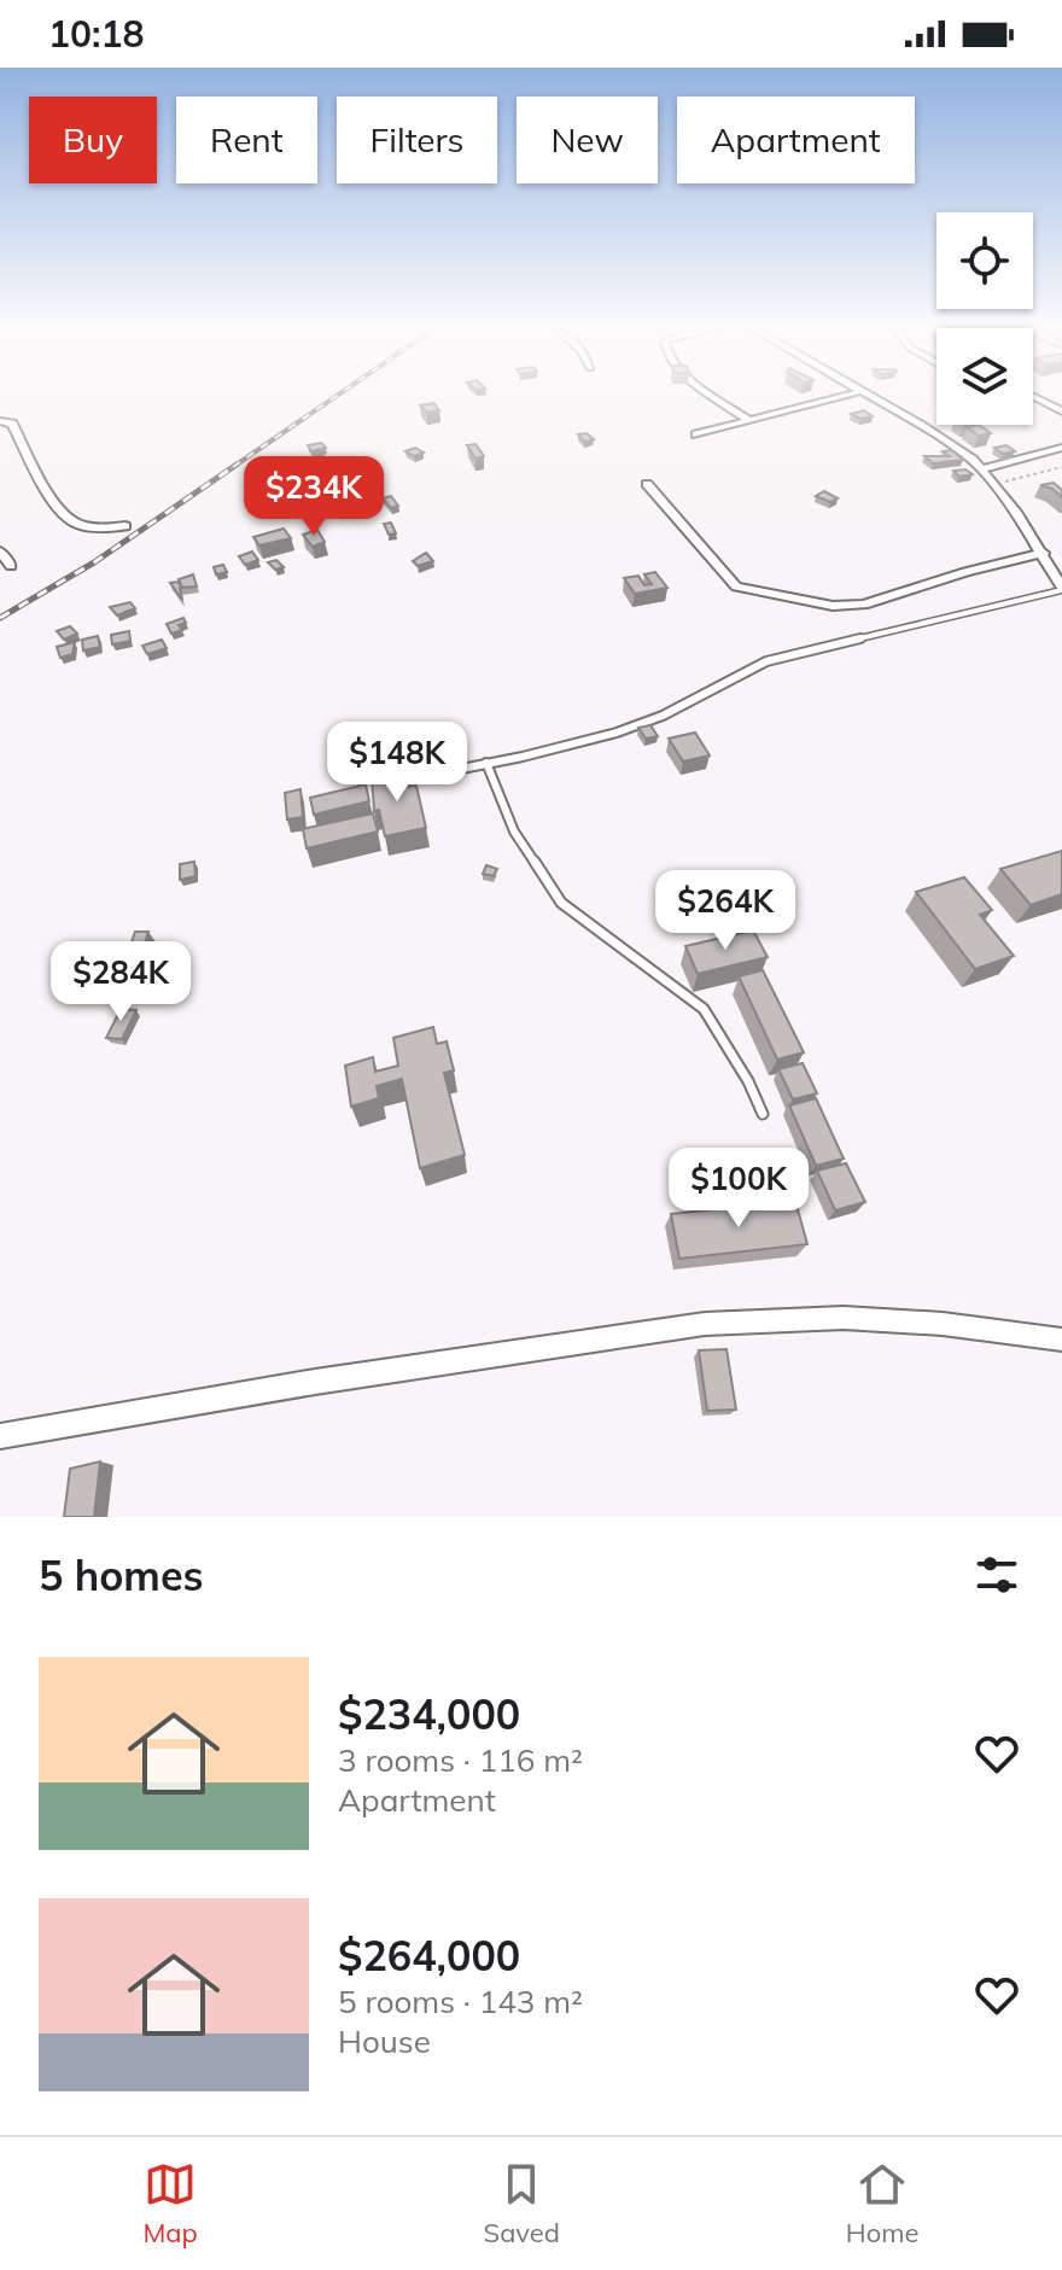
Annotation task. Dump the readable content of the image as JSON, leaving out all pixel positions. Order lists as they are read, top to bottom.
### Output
{
  "page": {
    "status": "10:18",
    "chip": [
      "Buy",
      "Rent",
      "Filters",
      "New",
      "Apartment"
    ],
    "price": [
      "$234K",
      "$148K",
      "$264K",
      "$284K",
      "$100K"
    ],
    "heading": "5 homes",
    "list": [
      {
        "name": "$234,000",
        "note": "3 rooms · 116 m² · Apartment"
      },
      {
        "name": "$264,000",
        "note": "5 rooms · 143 m² · House"
      }
    ],
    "tabs": ["Map", "Saved", "Home"]
  }
}
